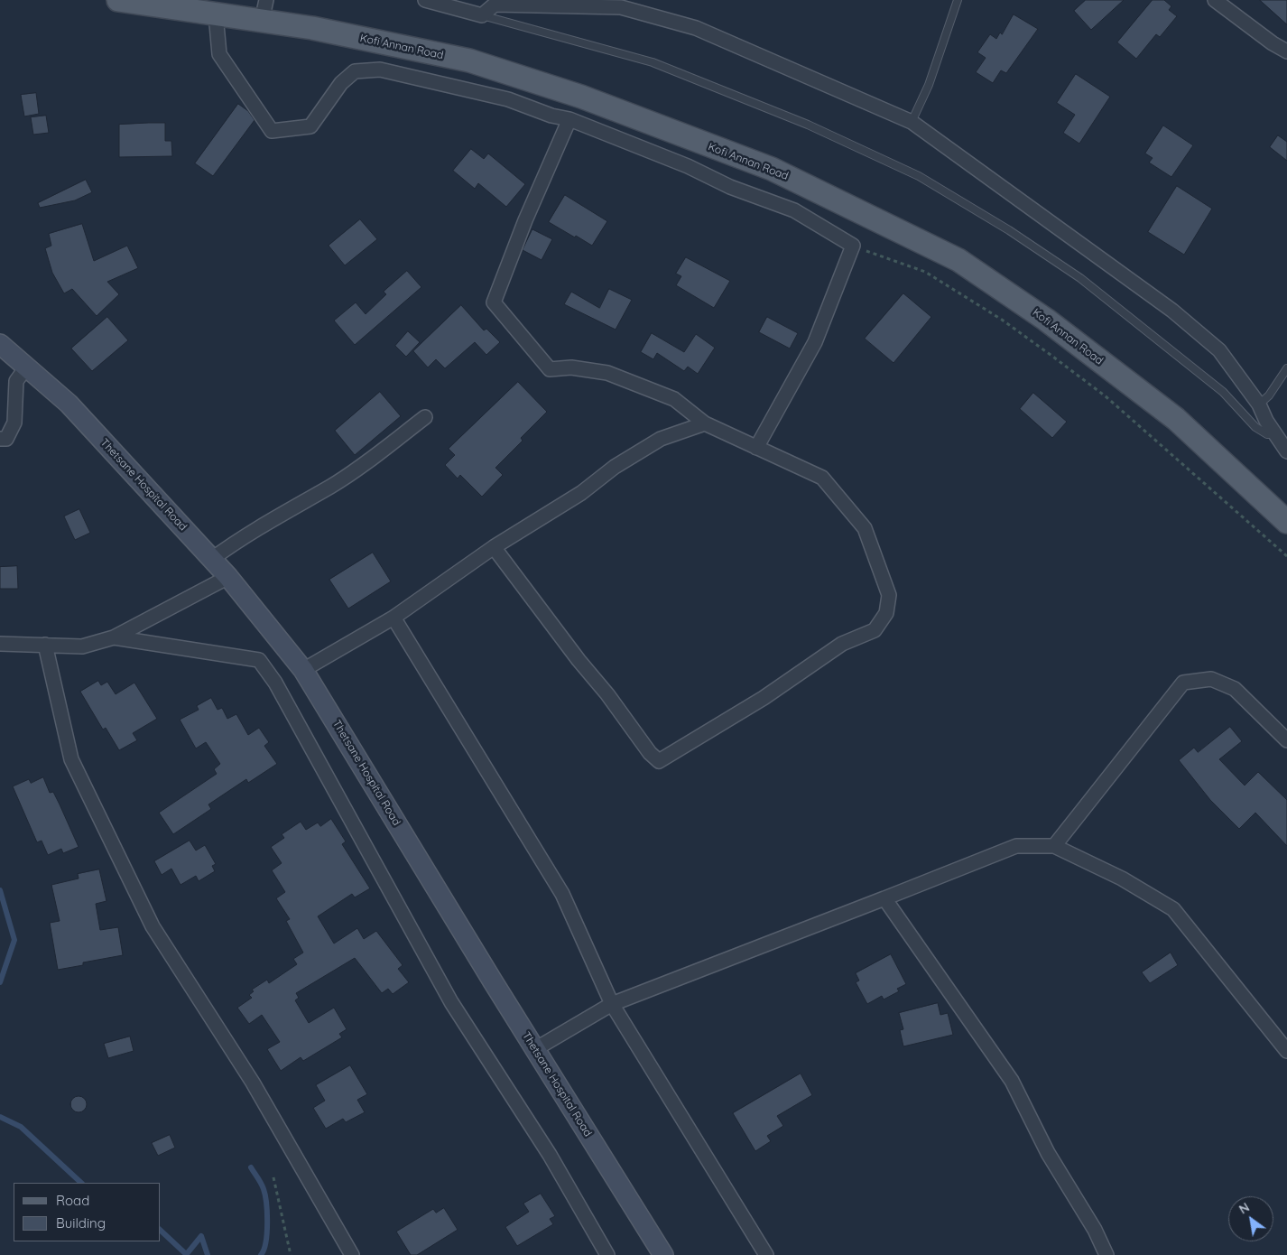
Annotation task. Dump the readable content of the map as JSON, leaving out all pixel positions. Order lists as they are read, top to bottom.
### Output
{
  "streets": {
    "main road": ["Kofi Annan Road", "Thetsane Hospital Road"]
  },
  "legend": ["Road", "Building"],
  "north": "top left"
}
